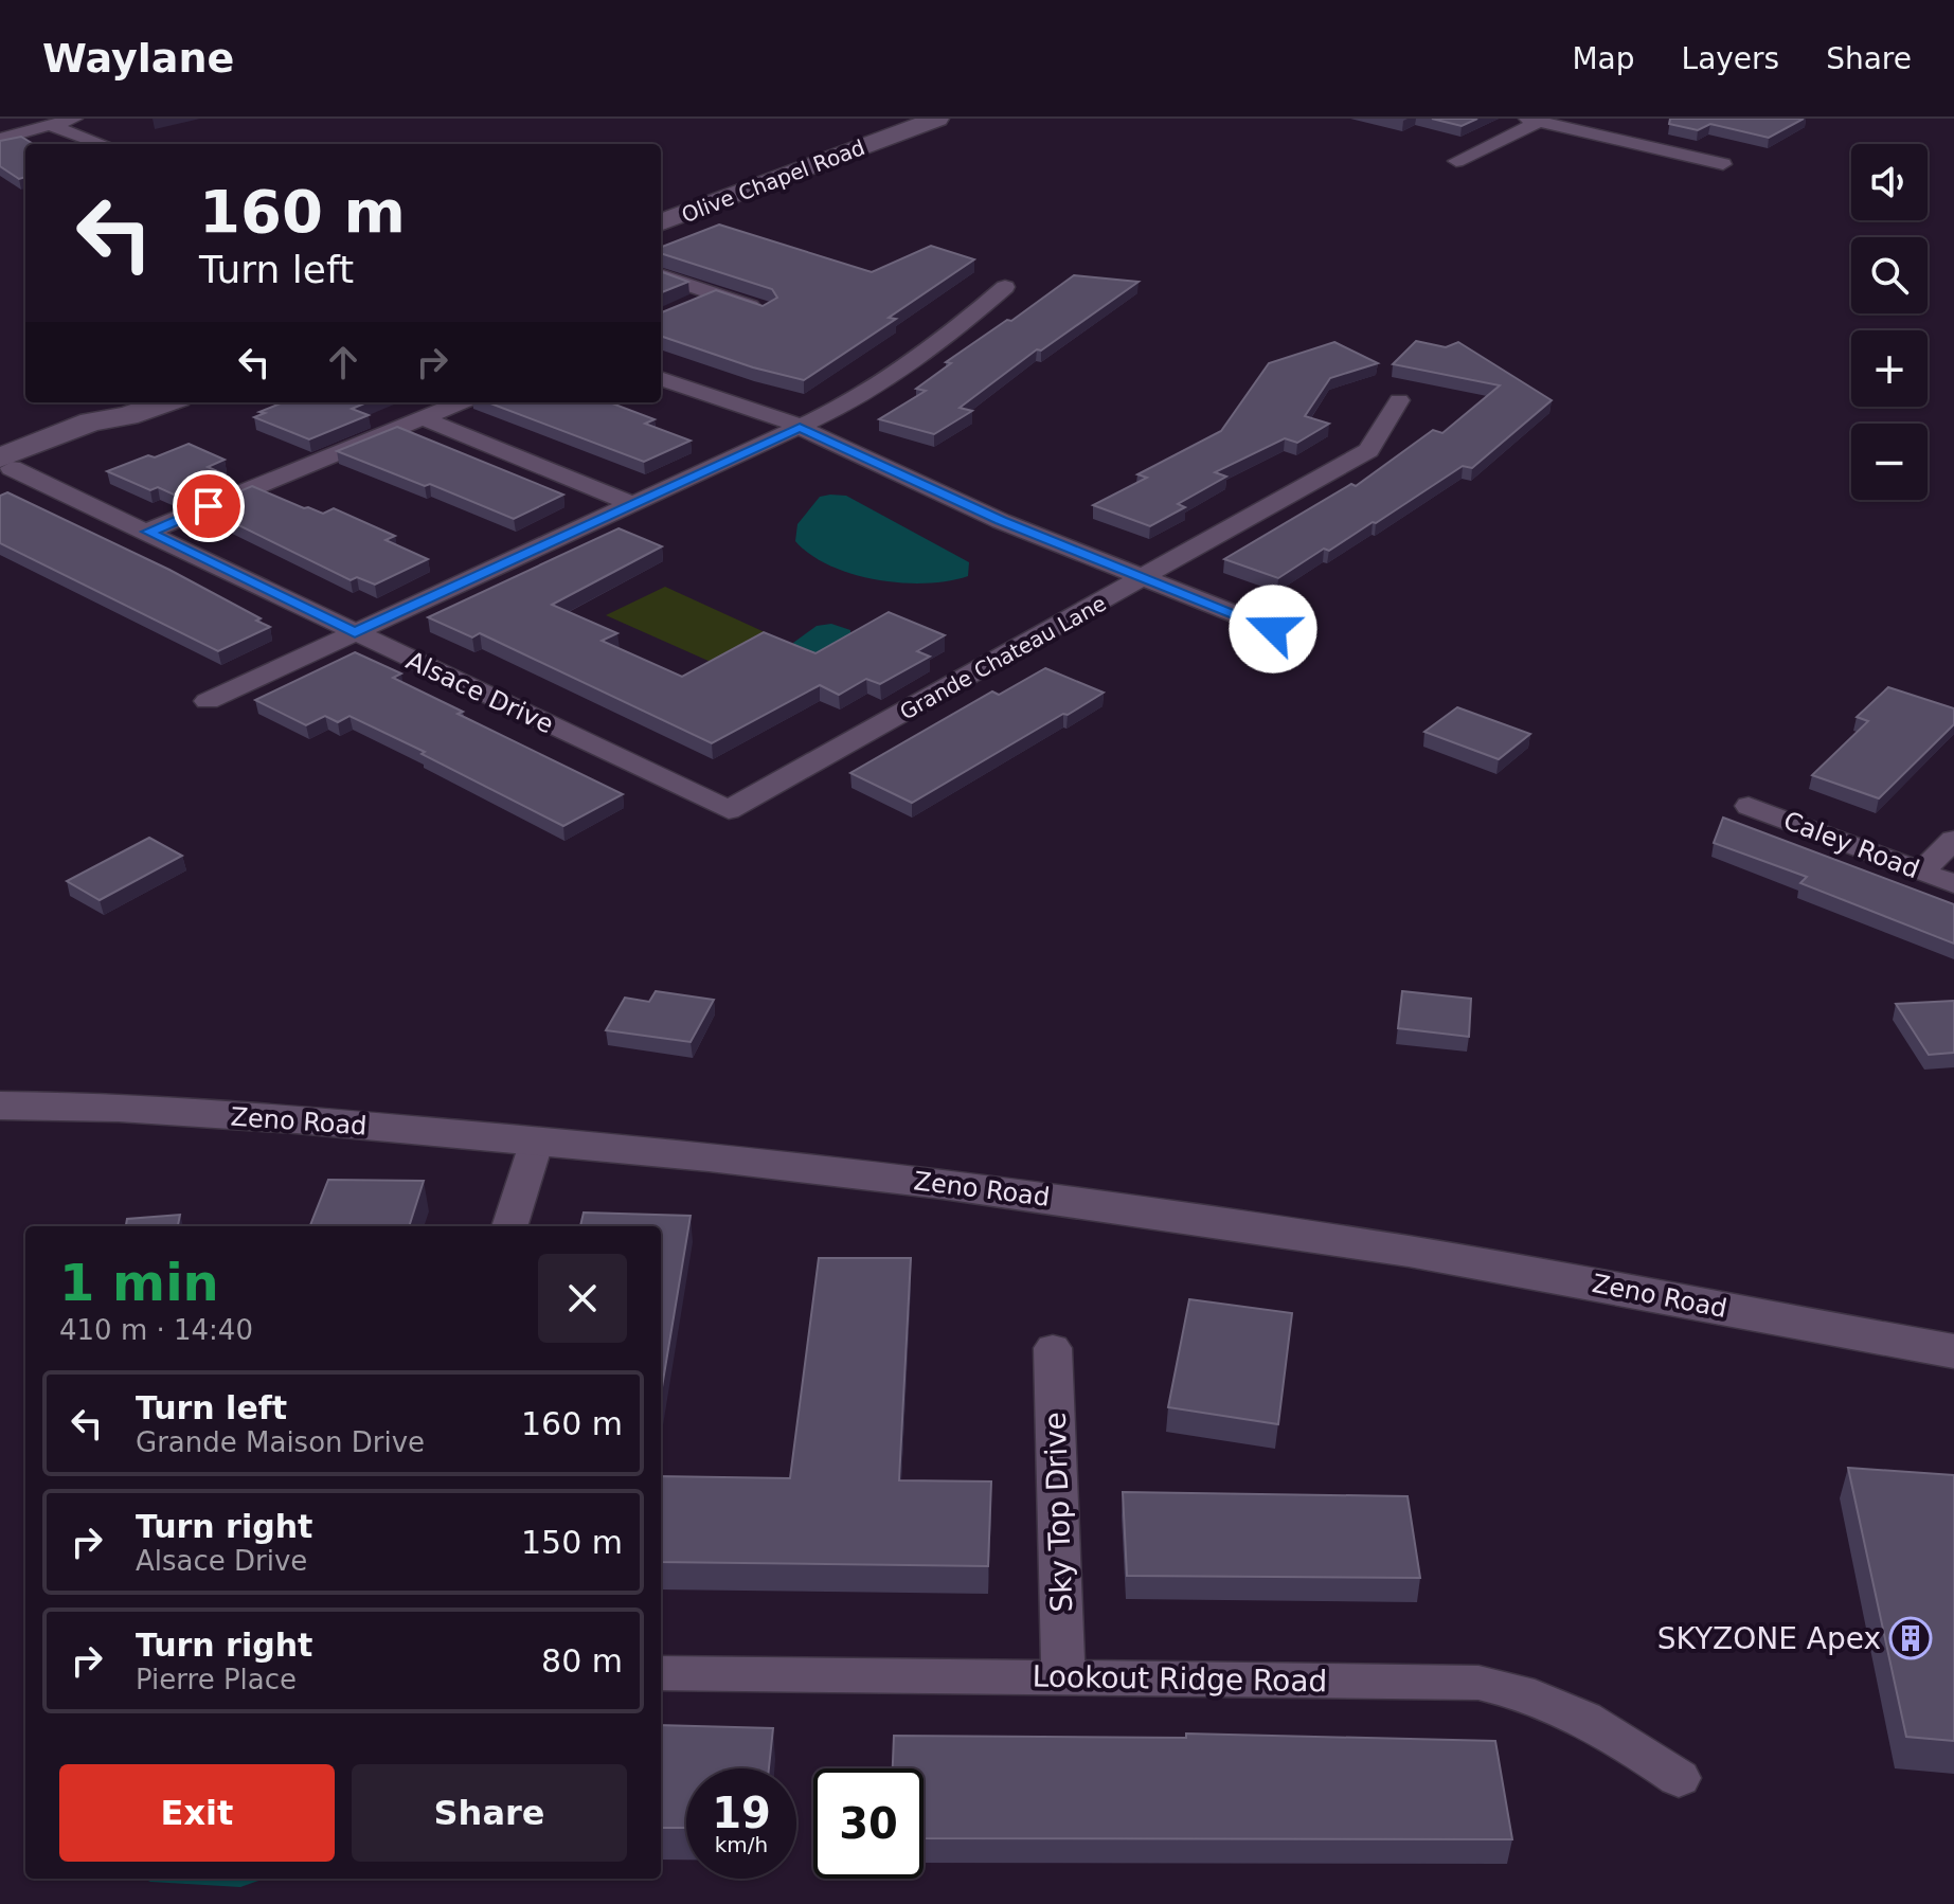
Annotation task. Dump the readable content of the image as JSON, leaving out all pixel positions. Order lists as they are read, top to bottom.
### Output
{
  "streets": {
    "main road": ["Olive Chapel Road"],
    "street": [
      "Grande Chateau Lane",
      "Alsace Drive",
      "Caley Road",
      "Zeno Road",
      "Sky Top Drive",
      "Lookout Ridge Road"
    ]
  },
  "crossings": [
    ["Grande Chateau Lane", "Alsace Drive"],
    ["Sky Top Drive", "Lookout Ridge Road"]
  ],
  "places": {
    "building": ["SKYZONE Apex"]
  },
  "page": {
    "header": "Waylane",
    "nav": ["Map", "Layers", "Share"],
    "map_buttons": ["+", "−"],
    "turn": ["160 m", "Turn left"],
    "heading": ["1 min", "410 m · 14:40"],
    "list": [
      {
        "name": "Turn left",
        "note": "Grande Maison Drive",
        "value": "160 m"
      },
      {
        "name": "Turn right",
        "note": "Alsace Drive",
        "value": "150 m"
      },
      {
        "name": "Turn right",
        "note": "Pierre Place",
        "value": "80 m"
      }
    ],
    "buttons": ["Exit", "Share"],
    "speed": "19 km/h",
    "limit": "30"
  }
}
